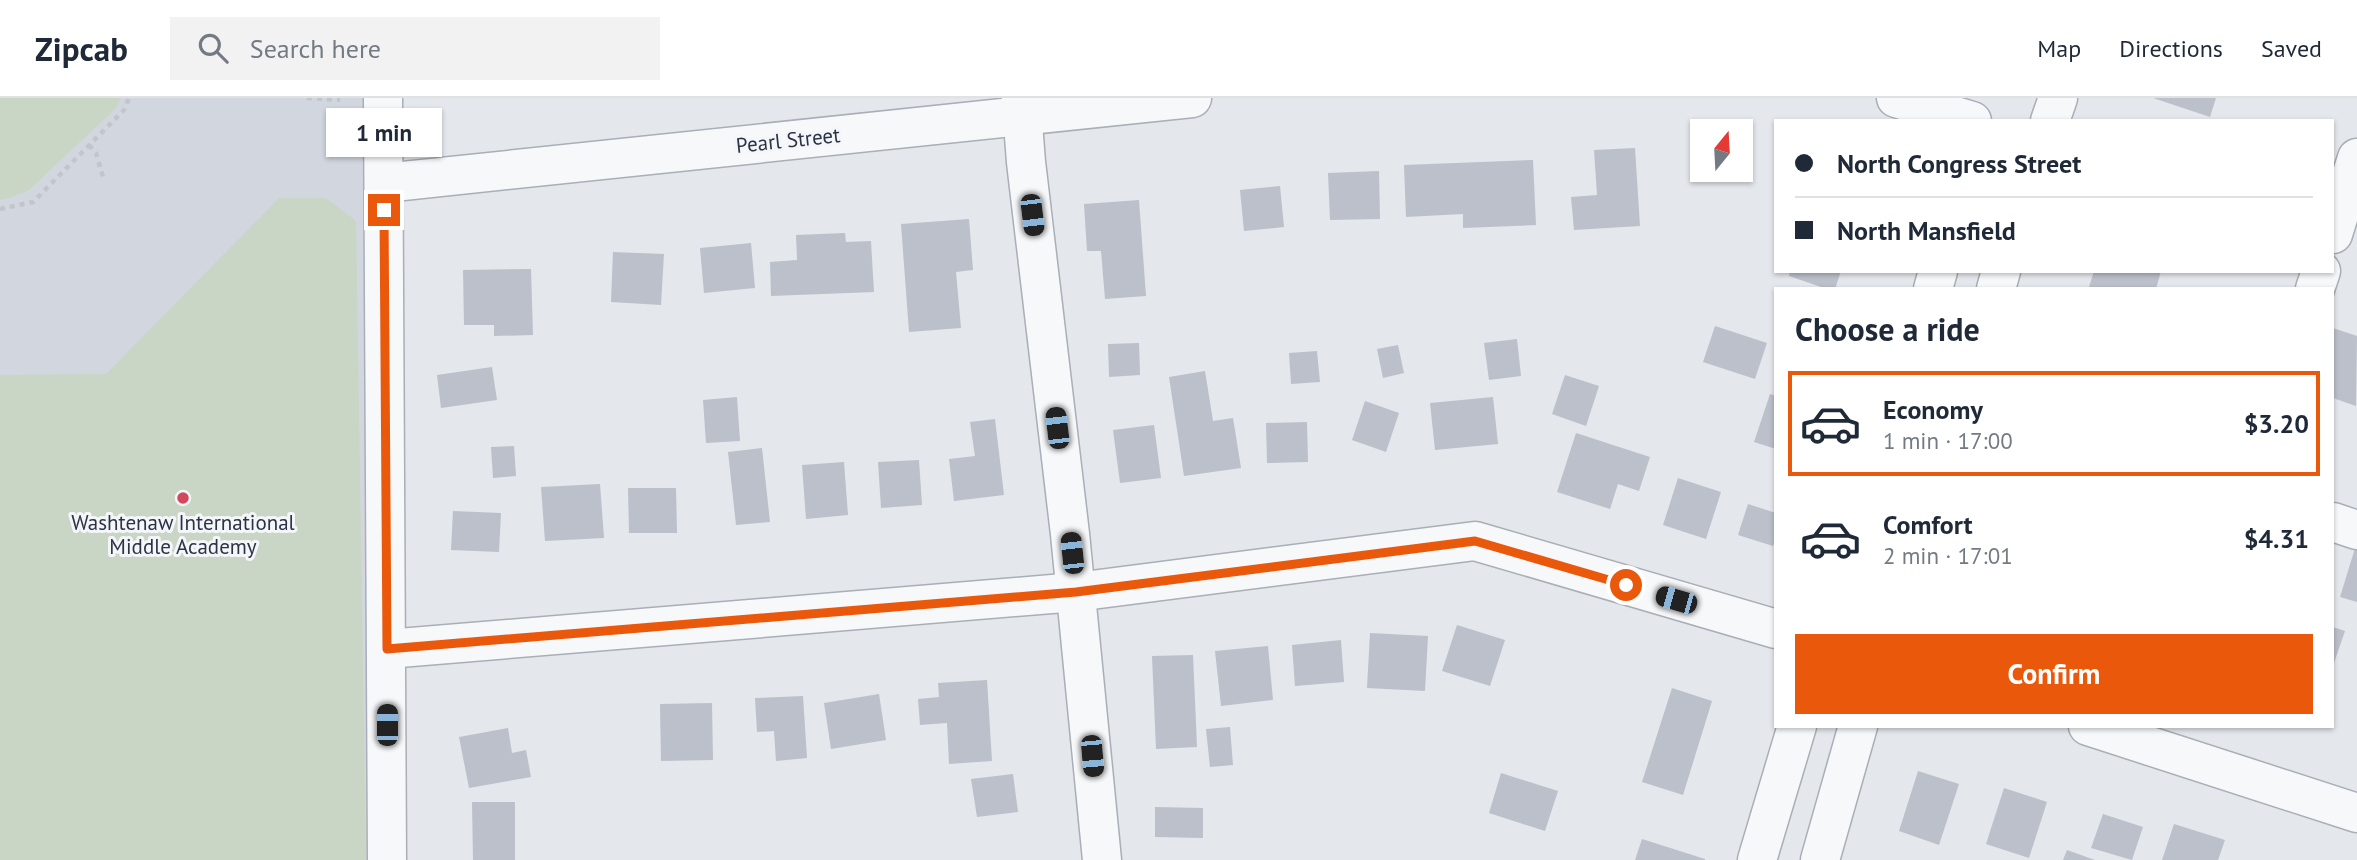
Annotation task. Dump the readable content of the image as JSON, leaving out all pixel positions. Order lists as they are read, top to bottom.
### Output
{
  "streets": {
    "street": ["Pearl Street"]
  },
  "places": ["Washtenaw International Middle Academy"],
  "north": "top",
  "page": {
    "header": "Zipcab",
    "search": "Search here",
    "nav": ["Map", "Directions", "Saved"],
    "bubble": "1 min",
    "banner": ["North Congress Street", "North Mansfield"],
    "heading": "Choose a ride",
    "list": [
      {
        "name": "Economy",
        "note": "1 min · 17:00",
        "value": "$3.20"
      },
      {
        "name": "Comfort",
        "note": "2 min · 17:01",
        "value": "$4.31"
      }
    ],
    "buttons": "Confirm"
  }
}
